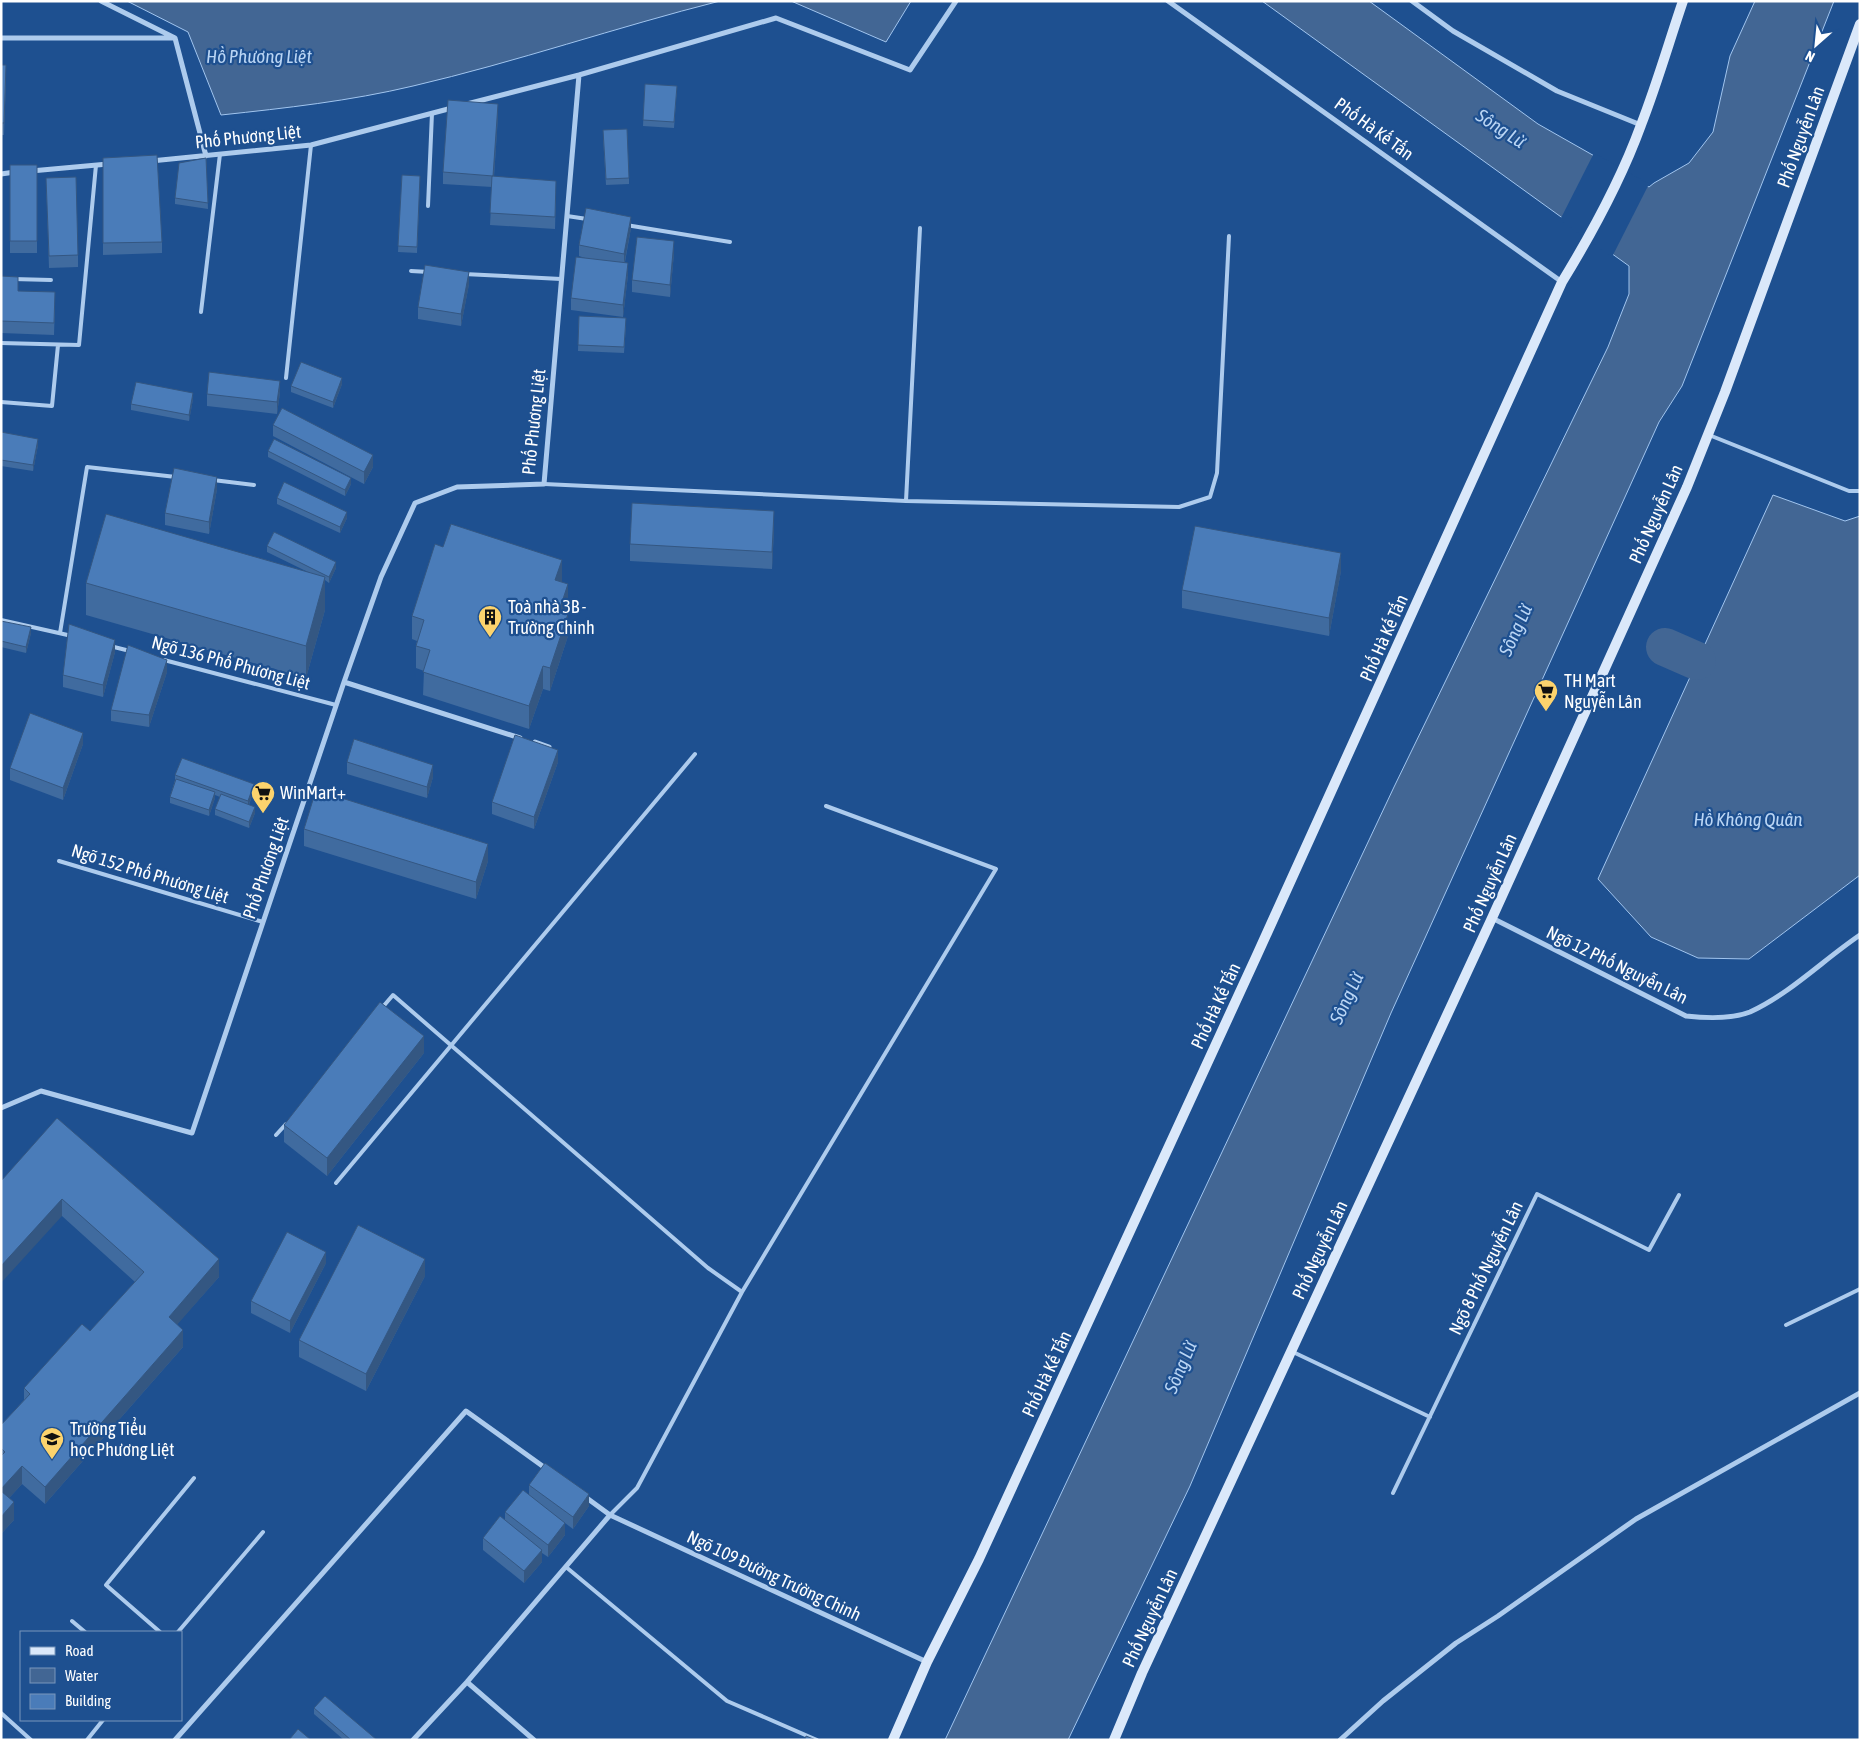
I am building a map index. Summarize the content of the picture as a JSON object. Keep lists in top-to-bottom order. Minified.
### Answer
{"streets":{"street":["Phố Hà Kế Tấn","Phố Phương Liệt","Phố Nguyễn Lân","Ngõ 12 Phố Nguyễn Lân","Ngõ 109 Đường Trường Chinh"],"lane":["Ngõ 136 Phố Phương Liệt","Ngõ 152 Phố Phương Liệt","Ngõ 8 Phố Nguyễn Lân"]},"crossings":[["Phố Hà Kế Tấn","Ngõ 109 Đường Trường Chinh"],["Phố Phương Liệt","Ngõ 136 Phố Phương Liệt"],["Phố Phương Liệt","Ngõ 152 Phố Phương Liệt"],["Phố Nguyễn Lân","Ngõ 12 Phố Nguyễn Lân"]],"water":["Hồ Phương Liệt","Sông Lừ","Hồ Không Quân"],"places":{"building":["Toà nhà 3B - Trường Chinh"],"supermarket":["TH Mart Nguyễn Lân","WinMart+"],"school or university":["Trường Tiểu học Phương Liệt"]},"legend":["Road","Water","Building"],"north":"bottom left"}
